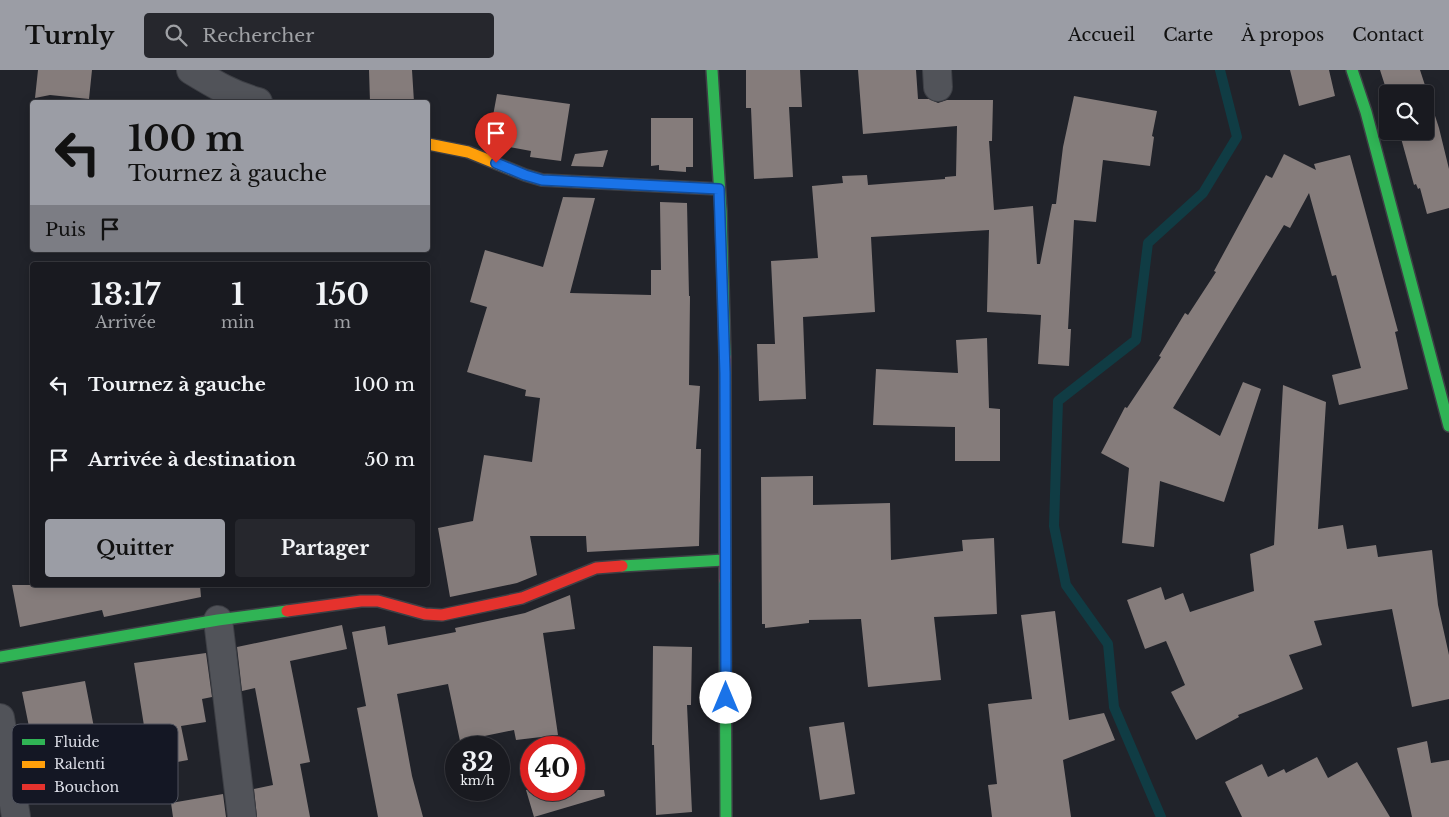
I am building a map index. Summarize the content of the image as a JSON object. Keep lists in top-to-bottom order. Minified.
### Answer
{"legend":["Fluide","Ralenti","Bouchon"],"page":{"header":"Turnly","search":"Rechercher","nav":["Accueil","Carte","À propos","Contact"],"turn":["100 m","Tournez à gauche"],"then":"Puis","eta":["13:17","Arrivée","1","min","150","m"],"list":[{"name":"Tournez à gauche","value":"100 m"},{"name":"Arrivée à destination","value":"50 m"}],"buttons":["Quitter","Partager"],"speed":"32 km/h","limit":"40"}}
